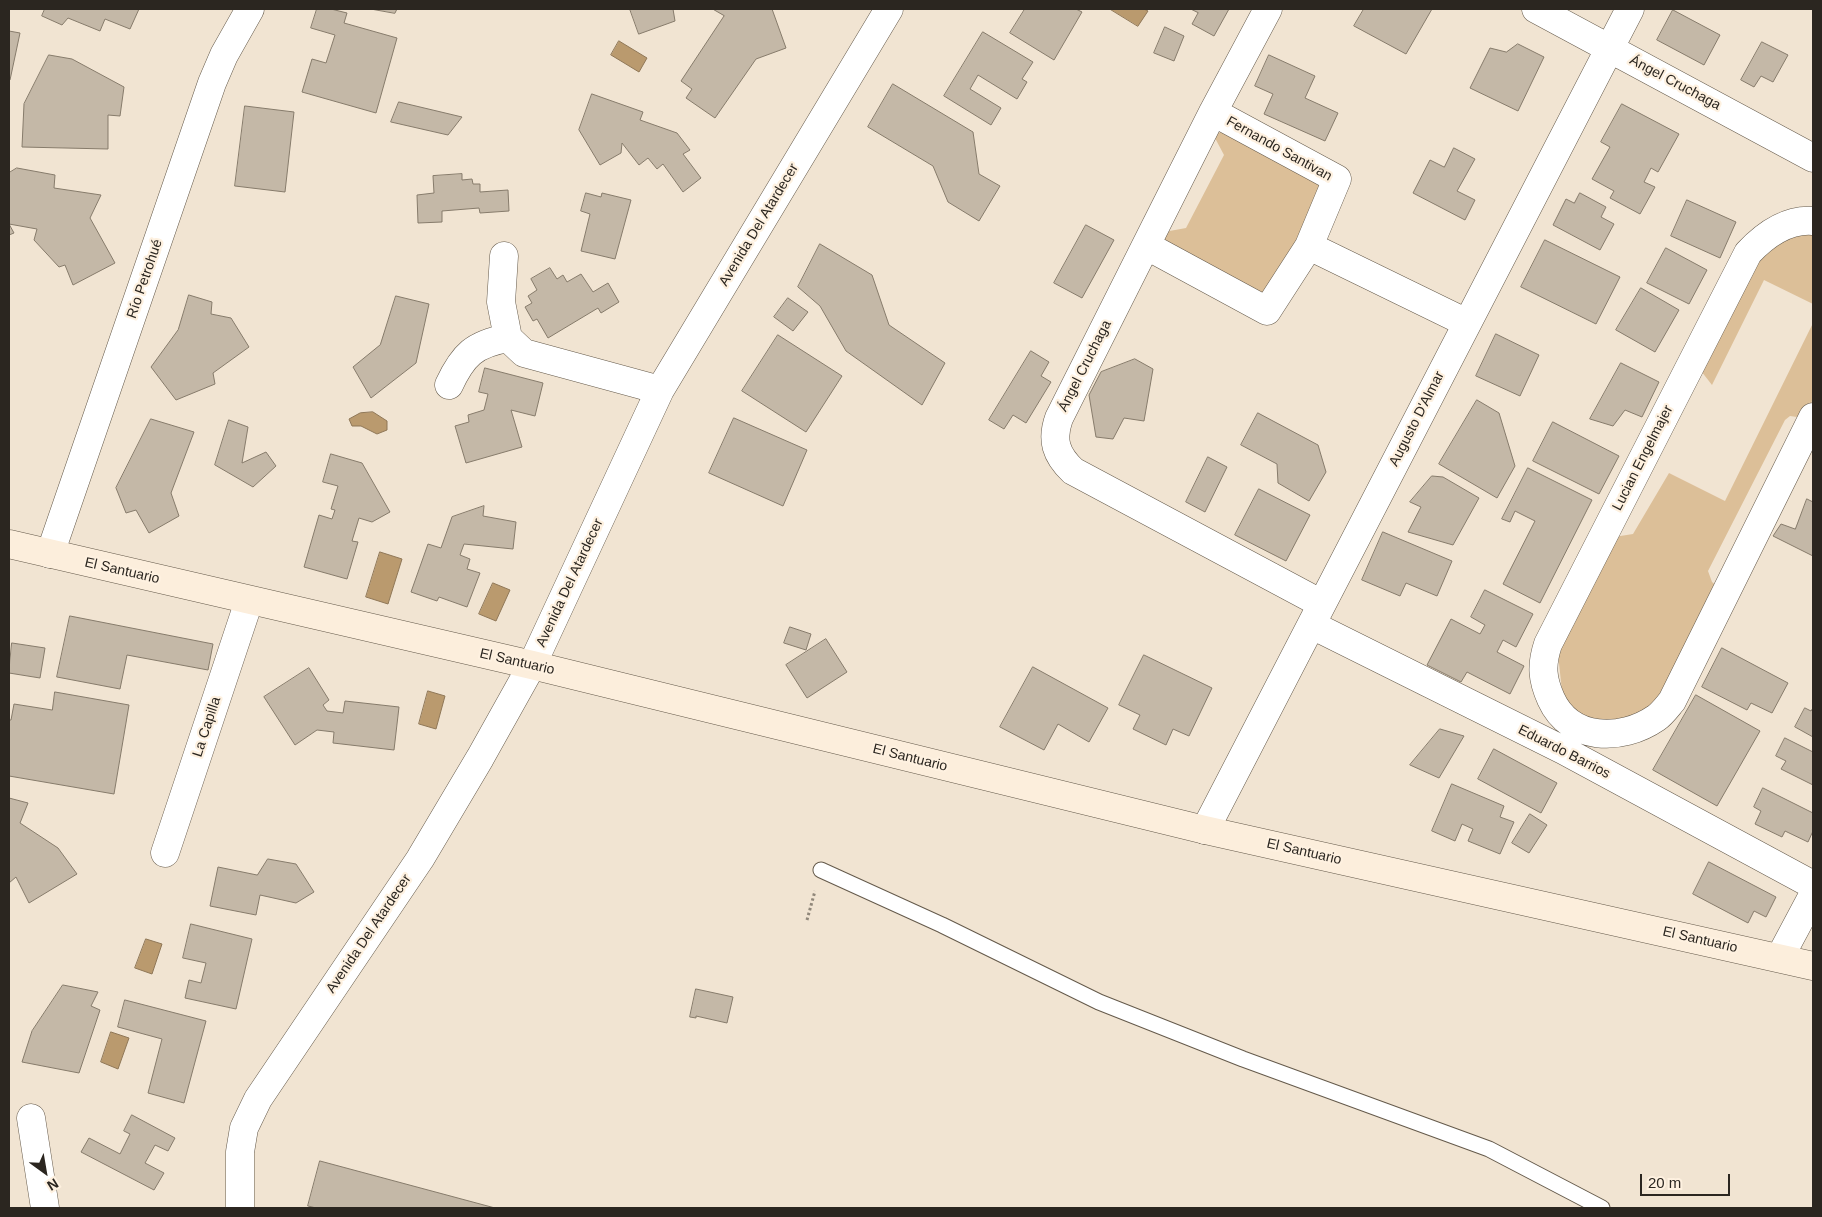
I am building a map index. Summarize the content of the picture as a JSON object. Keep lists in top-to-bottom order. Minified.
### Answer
{"streets":{"street":["Ángel Cruchaga","Fernando Santivan","Avenida Del Atardecer","Río Petrohué","Augusto D'Almar","Lucian Engelmajer","El Santuario","La Capilla","Eduardo Barrios"]},"crossings":[["Ángel Cruchaga","Fernando Santivan"],["Ángel Cruchaga","Augusto D'Almar"],["Ángel Cruchaga","Eduardo Barrios"],["Avenida Del Atardecer","El Santuario"],["Río Petrohué","El Santuario"],["Augusto D'Almar","El Santuario"],["Augusto D'Almar","Eduardo Barrios"],["Lucian Engelmajer","Eduardo Barrios"],["El Santuario","La Capilla"]],"scale_bar":"20 m","north":"bottom right"}
